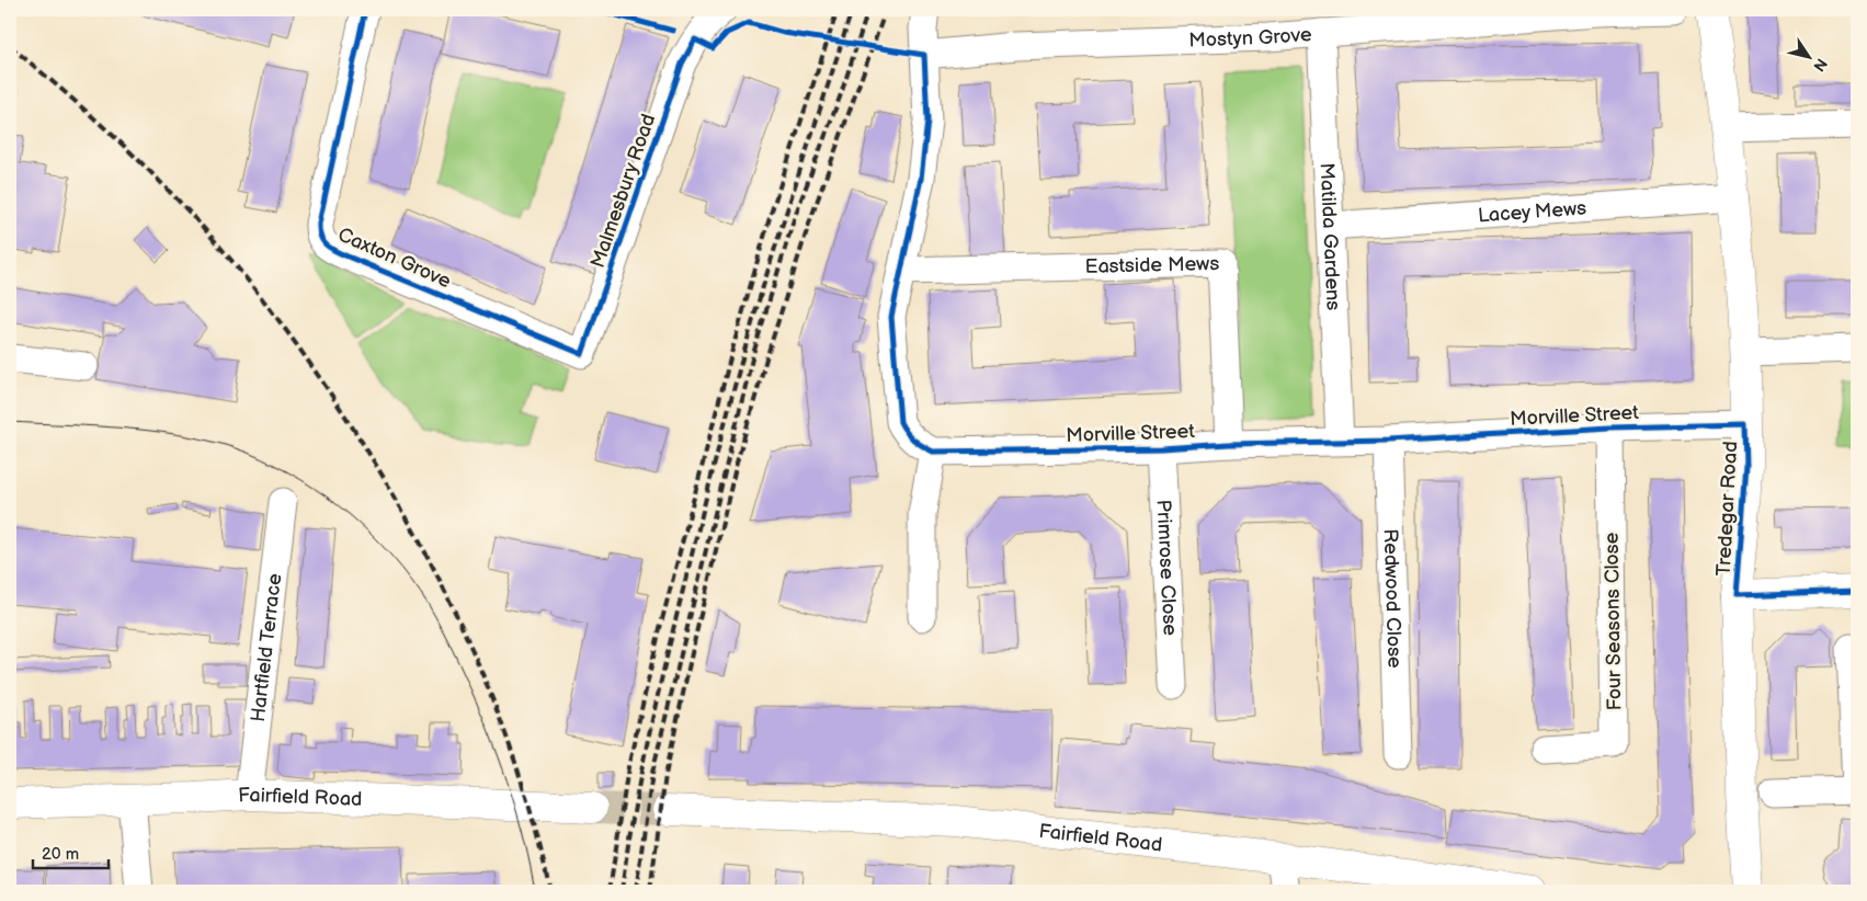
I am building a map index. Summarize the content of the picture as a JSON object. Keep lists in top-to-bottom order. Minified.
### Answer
{"streets":{"main road":["Tredegar Road","Fairfield Road"],"street":["Mostyn Grove","Malmesbury Road","Lacey Mews","Matilda Gardens","Caxton Grove","Eastside Mews","Morville Street","Primrose Close","Redwood Close","Four Seasons Close","Hartfield Terrace"]},"crossings":[["Mostyn Grove","Matilda Gardens"],["Malmesbury Road","Caxton Grove"],["Lacey Mews","Matilda Gardens"],["Lacey Mews","Tredegar Road"],["Matilda Gardens","Morville Street"],["Eastside Mews","Morville Street"],["Morville Street","Tredegar Road"],["Morville Street","Primrose Close"],["Morville Street","Redwood Close"],["Morville Street","Four Seasons Close"],["Hartfield Terrace","Fairfield Road"]],"scale_bar":"20 m","north":"bottom right"}
